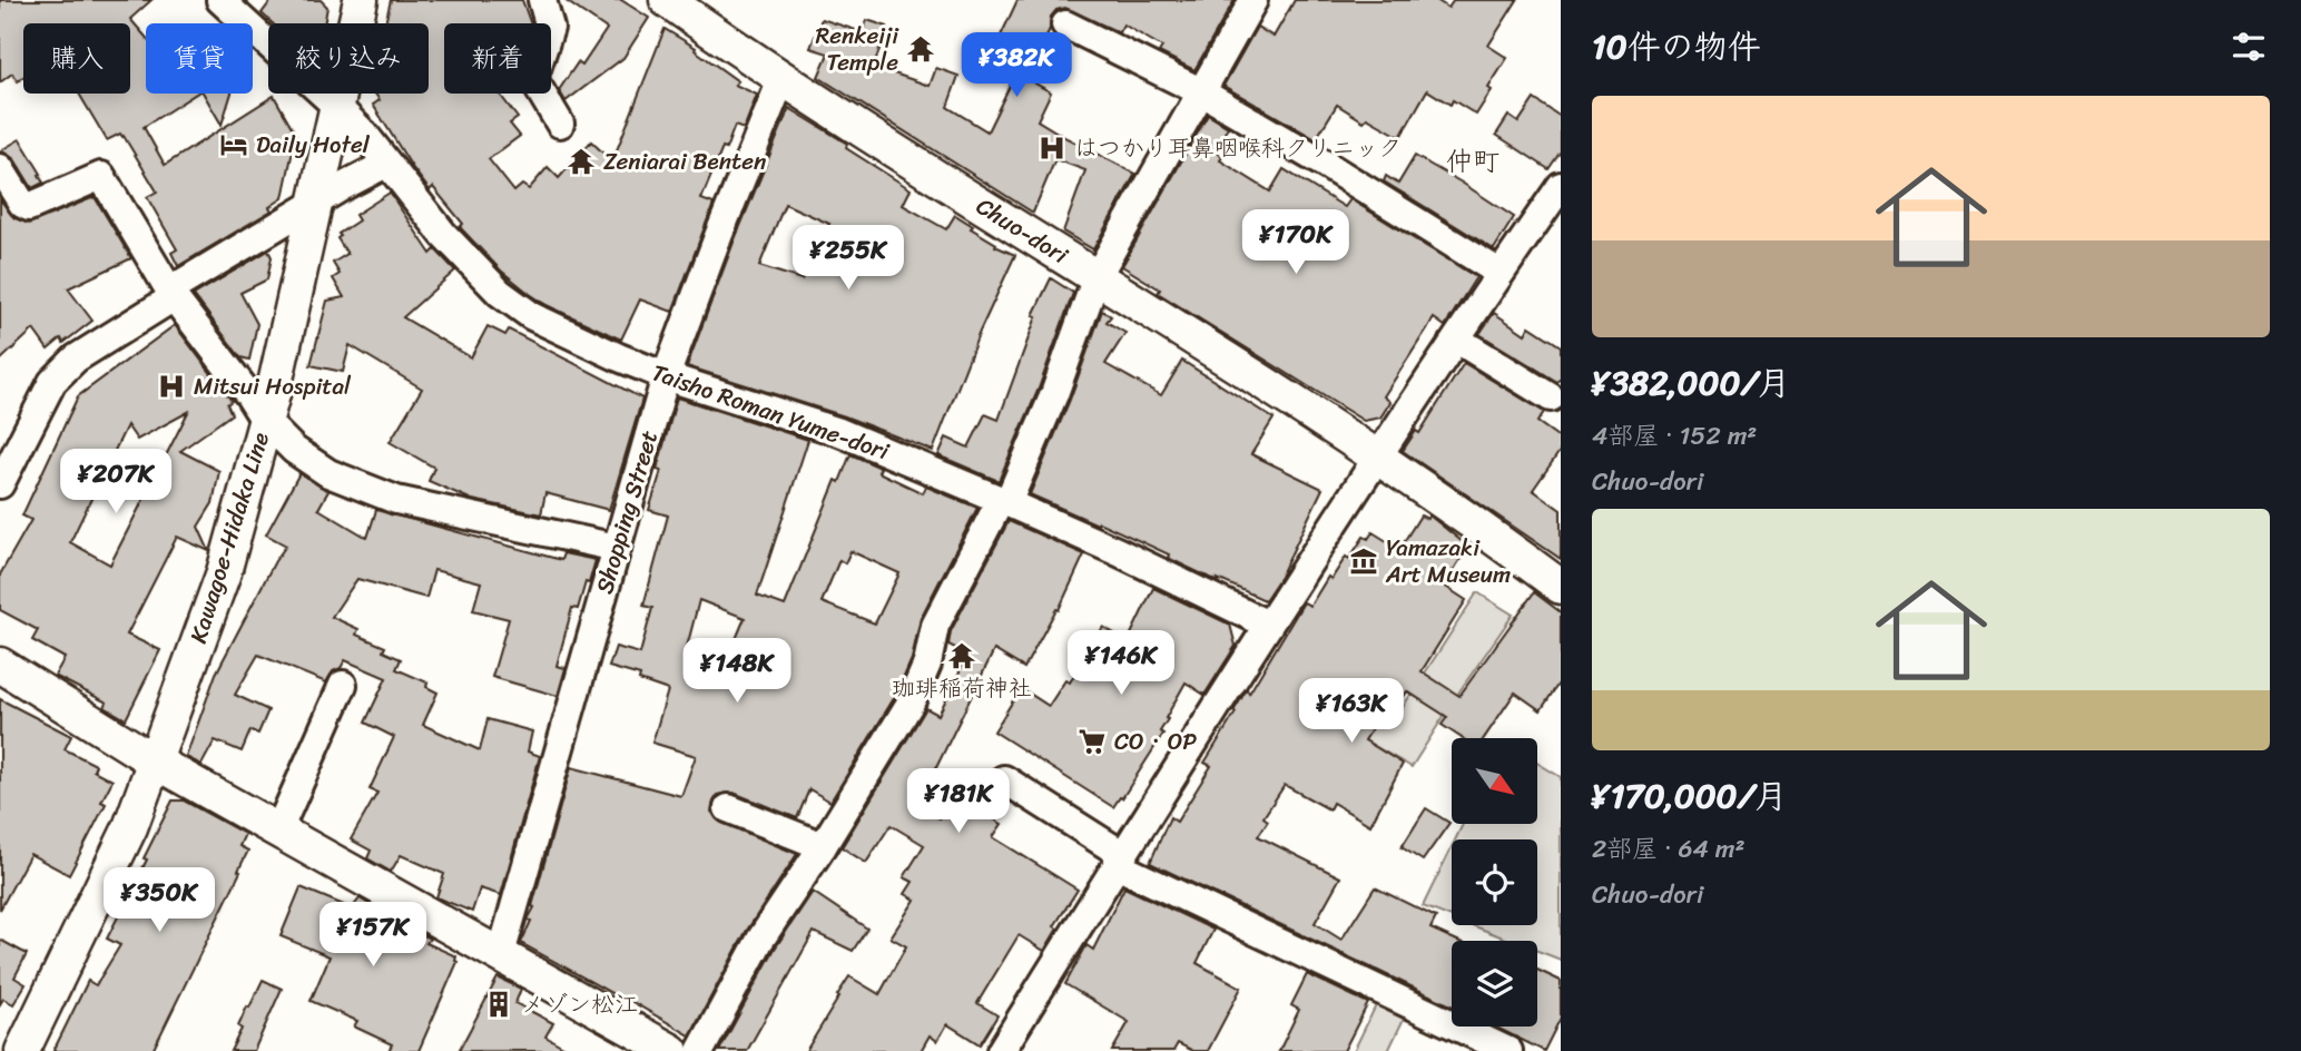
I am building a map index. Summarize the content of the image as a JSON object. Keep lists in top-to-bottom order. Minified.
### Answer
{"streets":{"main road":["Chuo-dori","Kawagoe-Hidaka Line"],"street":["Taisho Roman Yume-dori","Shopping Street"]},"crossings":[["Chuo-dori","Shopping Street"],["Taisho Roman Yume-dori","Shopping Street"],["Taisho Roman Yume-dori","Kawagoe-Hidaka Line"]],"districts":["仲町"],"places":{"temple":["Renkeiji Temple","Zeniarai Benten","珈琲稲荷神社"],"hotel":["Daily Hotel"],"hospital":["はつかり耳鼻咽喉科クリニック","Mitsui Hospital"],"museum":["Yamazaki Art Museum"],"supermarket":["CO・OP"],"building":["メゾン松江"]},"north":"bottom right","page":{"heading":"10件の物件","chip":["購入","賃貸","絞り込み","新着"],"price":["¥382K","¥170K","¥255K","¥207K","¥146K","¥148K","¥163K","¥181K","¥350K","¥157K"],"list":[{"name":"¥382,000/月","note":"4部屋 · 152 m² · Chuo-dori"},{"name":"¥170,000/月","note":"2部屋 · 64 m² · Chuo-dori"}]}}
